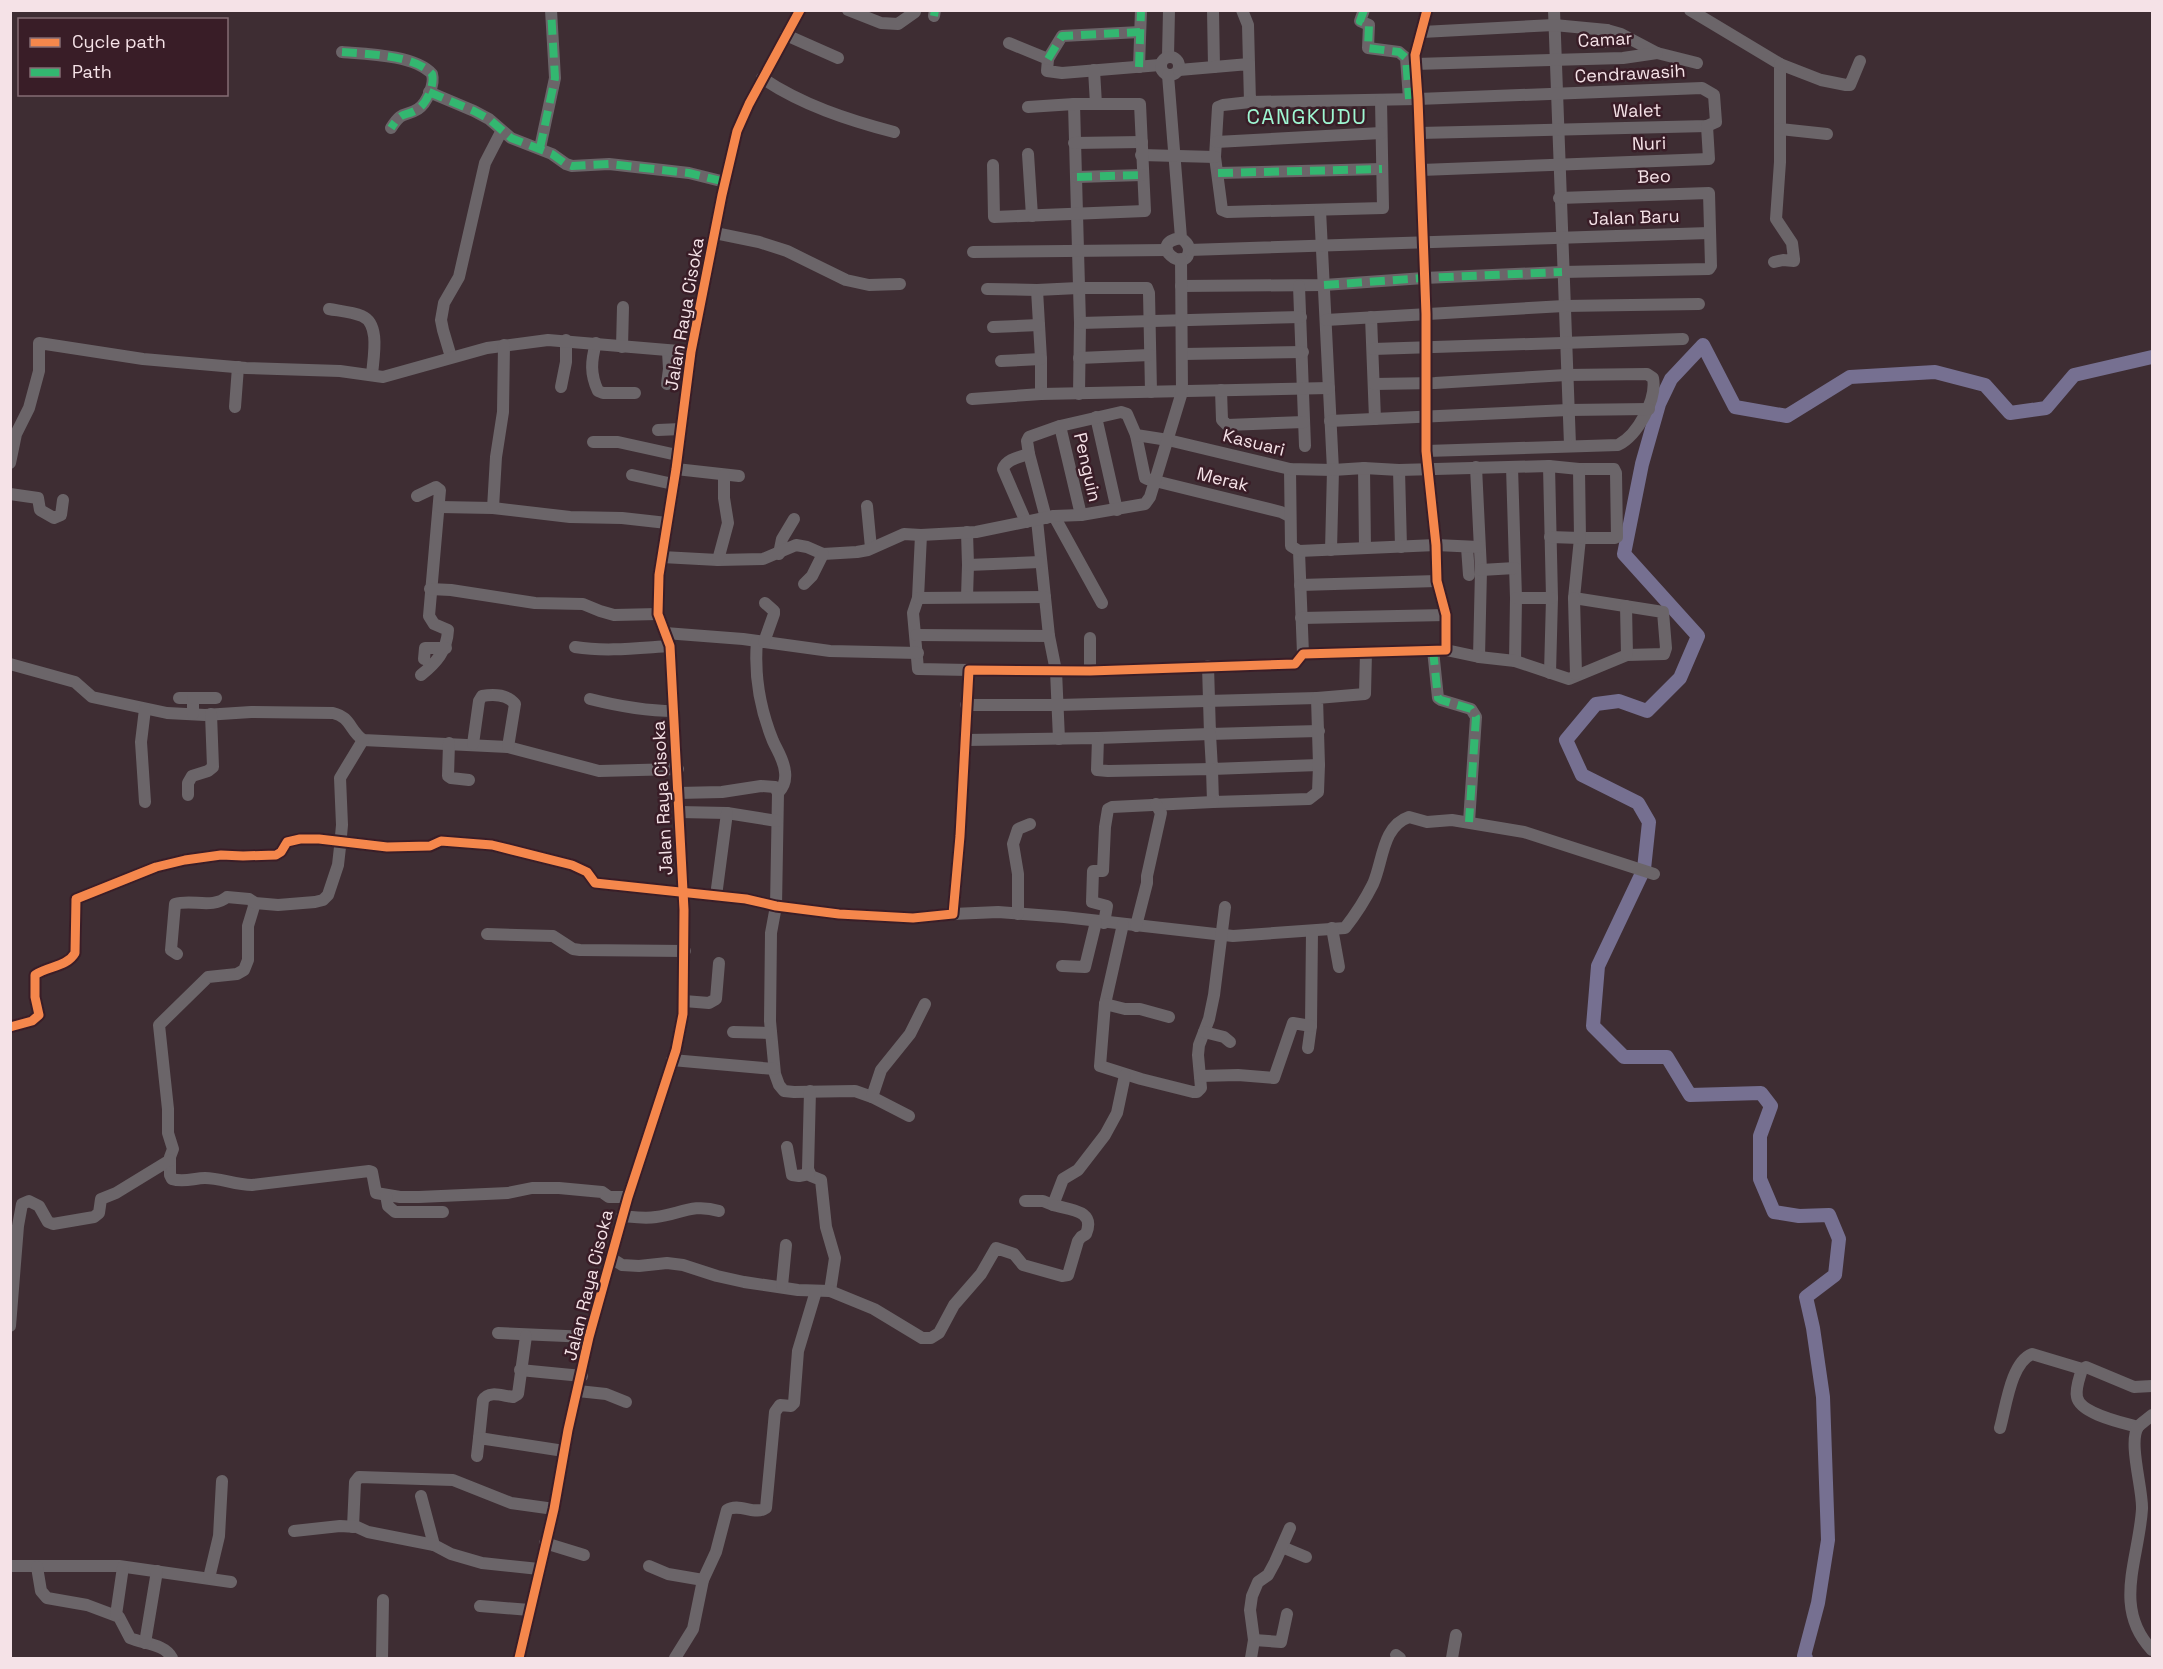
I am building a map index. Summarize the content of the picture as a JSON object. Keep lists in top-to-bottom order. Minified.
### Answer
{"streets":{"street":["Camar","Cendrawasih","Walet","Nuri","Beo","Jalan Baru","Jalan Raya Cisoka","Kasuari","Penguin","Merak"]},"crossings":[["Cendrawasih","Walet"],["Cendrawasih","Nuri"],["Walet","Nuri"],["Beo","Jalan Baru"]],"districts":["CANGKUDU"],"legend":["Cycle path","Path"]}
